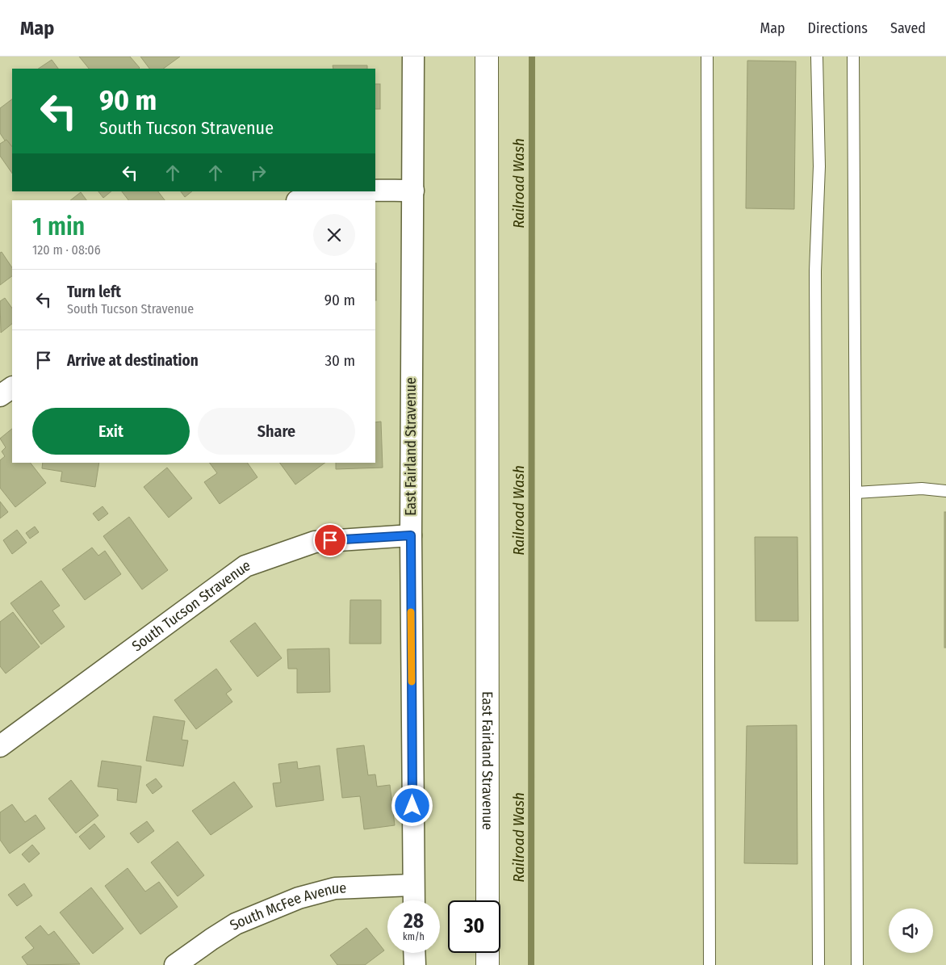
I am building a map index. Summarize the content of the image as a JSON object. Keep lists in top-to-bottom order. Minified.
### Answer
{"streets":{"street":["East Fairland Stravenue","South Tucson Stravenue","South McFee Avenue"]},"crossings":[["East Fairland Stravenue","South Tucson Stravenue"],["East Fairland Stravenue","South McFee Avenue"]],"water":["Railroad Wash"],"page":{"header":"Map","nav":["Map","Directions","Saved"],"turn":["90 m","South Tucson Stravenue"],"heading":["1 min","120 m · 08:06"],"list":[{"name":"Turn left","note":"South Tucson Stravenue","value":"90 m"},{"name":"Arrive at destination","value":"30 m"}],"buttons":["Exit","Share"],"speed":"28 km/h","limit":"30"}}
